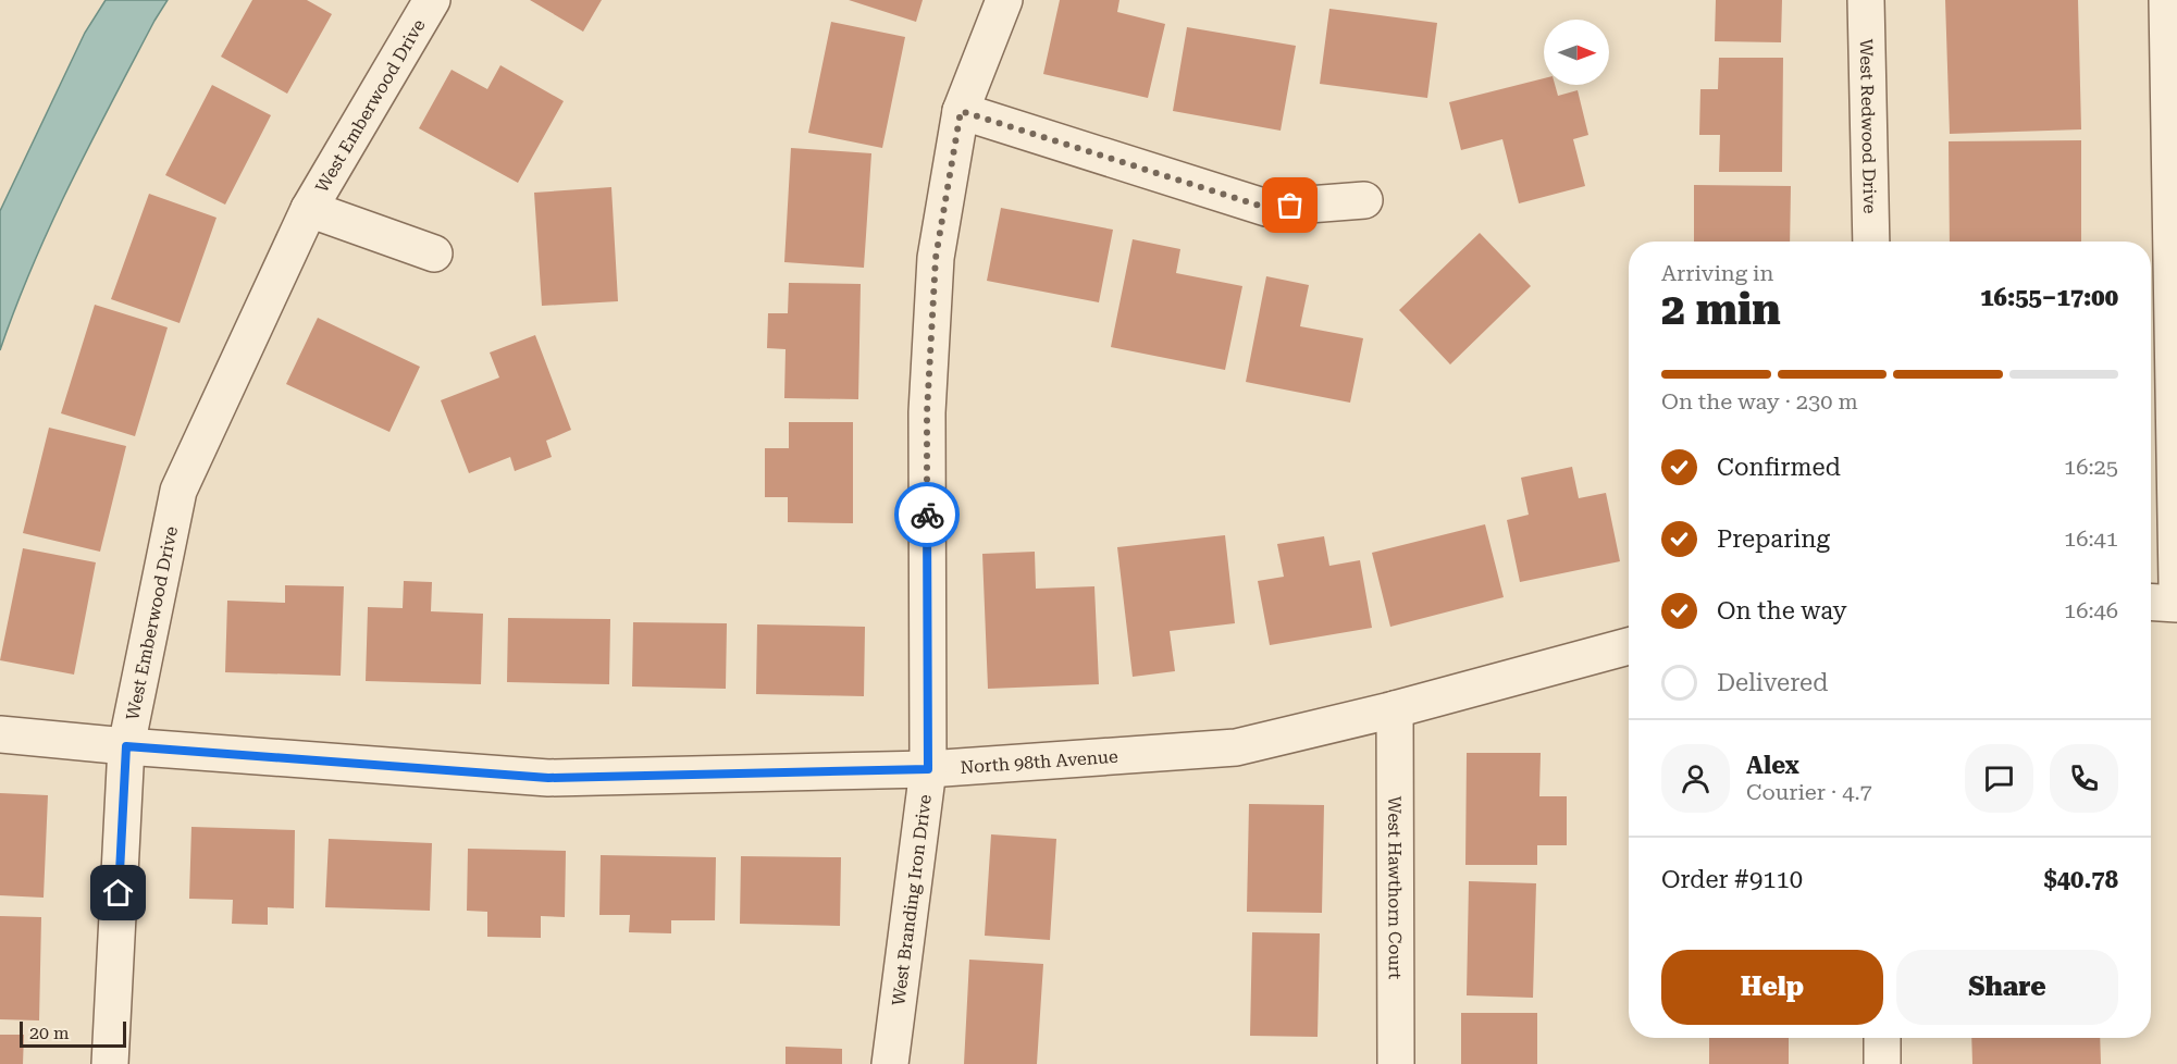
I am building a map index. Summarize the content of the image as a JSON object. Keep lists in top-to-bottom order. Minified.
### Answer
{"streets":{"street":["West Emberwood Drive","West Redwood Drive","North 98th Avenue","West Hawthorn Court","West Branding Iron Drive"]},"crossings":[["West Emberwood Drive","North 98th Avenue"],["North 98th Avenue","West Hawthorn Court"],["North 98th Avenue","West Branding Iron Drive"]],"scale_bar":"20 m","north":"right","page":{"heading":["2 min","Arriving in","16:55–17:00"],"panel":["Alex","Courier · 4.7","Order #9110","$40.78"],"bar":"On the way · 230 m","list":[["Confirmed","16:25"],["Preparing","16:41"],["On the way","16:46"],"Delivered"],"buttons":["Help","Share"],"scale":"20 m"}}
